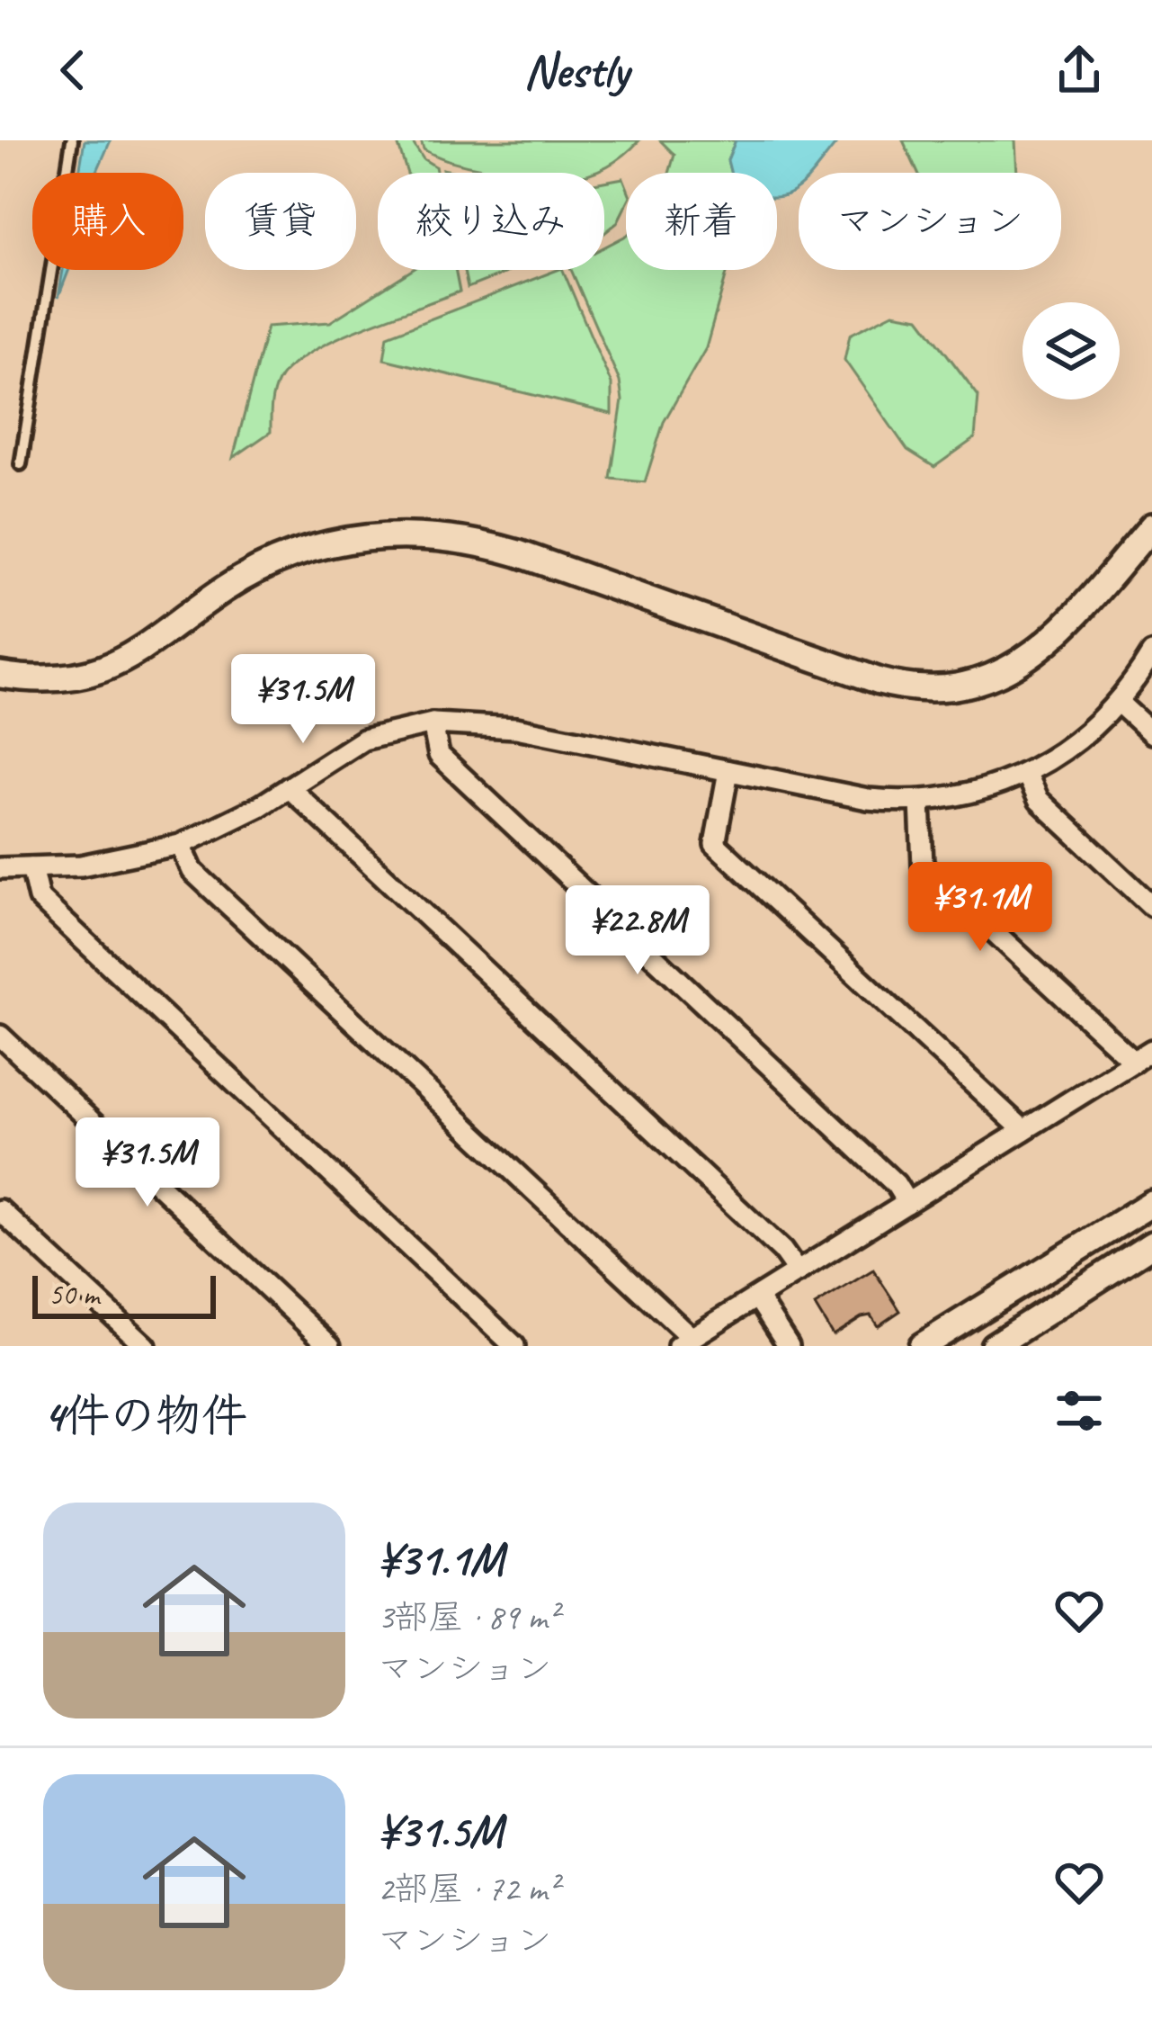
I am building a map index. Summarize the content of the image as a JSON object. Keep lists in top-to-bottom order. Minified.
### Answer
{"scale_bar":"50 m","page":{"header":"Nestly","chip":["購入","賃貸","絞り込み","新着","マンション"],"price":["¥31.5M","¥31.1M","¥22.8M","¥31.5M"],"scale":"50 m","heading":"4件の物件","list":[{"name":"¥31.1M","note":"3部屋 · 89 m² · マンション"},{"name":"¥31.5M","note":"2部屋 · 72 m² · マンション"}]}}
